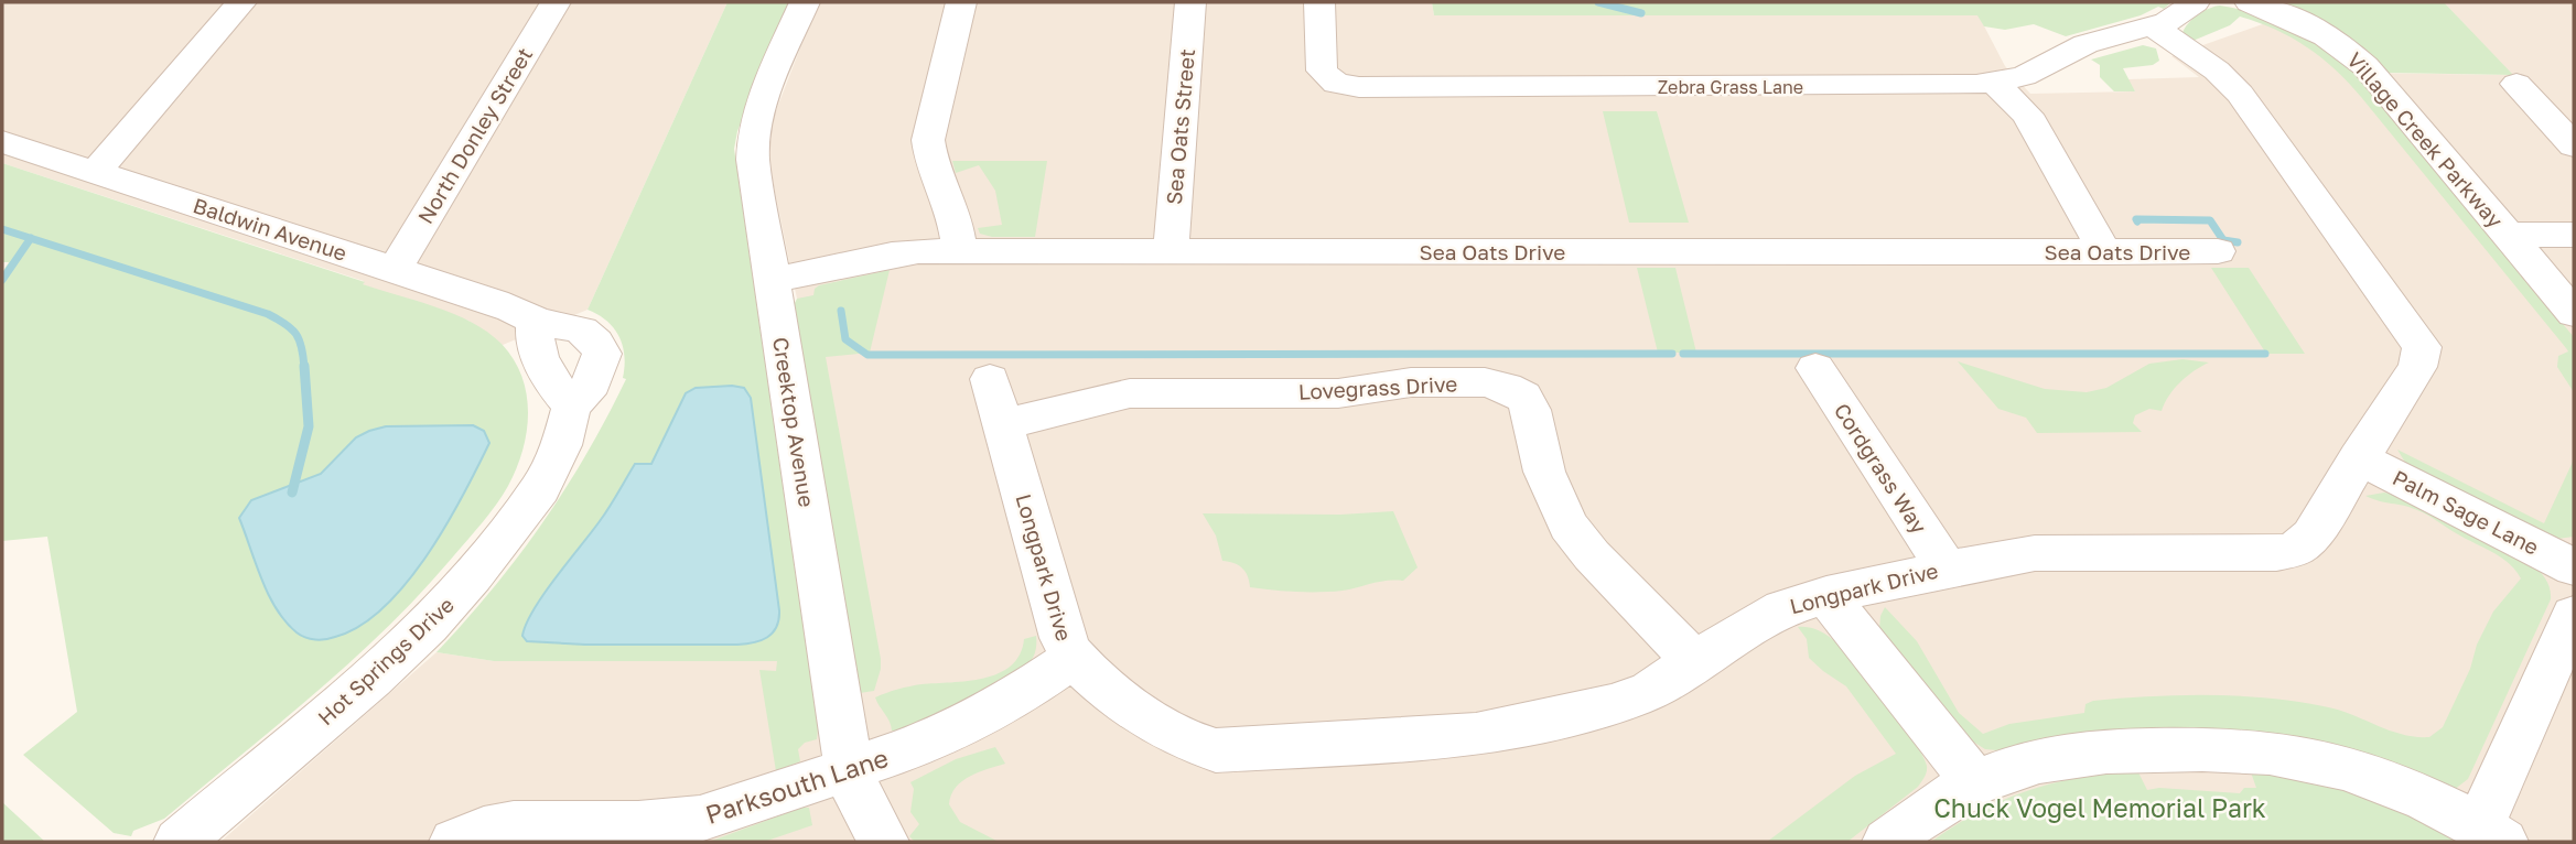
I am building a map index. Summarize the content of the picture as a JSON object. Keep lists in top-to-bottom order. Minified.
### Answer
{"streets":{"street":["Zebra Grass Lane","Sea Oats Street","North Donley Street","Village Creek Parkway","Baldwin Avenue","Sea Oats Drive","Lovegrass Drive","Creektop Avenue","Cordgrass Way","Palm Sage Lane","Longpark Drive","Hot Springs Drive","Parksouth Lane"]},"crossings":[["Zebra Grass Lane","Longpark Drive"],["Sea Oats Street","Sea Oats Drive"],["North Donley Street","Baldwin Avenue"],["Baldwin Avenue","Hot Springs Drive"],["Sea Oats Drive","Creektop Avenue"],["Lovegrass Drive","Longpark Drive"],["Creektop Avenue","Parksouth Lane"],["Cordgrass Way","Longpark Drive"],["Palm Sage Lane","Longpark Drive"],["Longpark Drive","Parksouth Lane"]],"parks":["Chuck Vogel Memorial Park"]}
